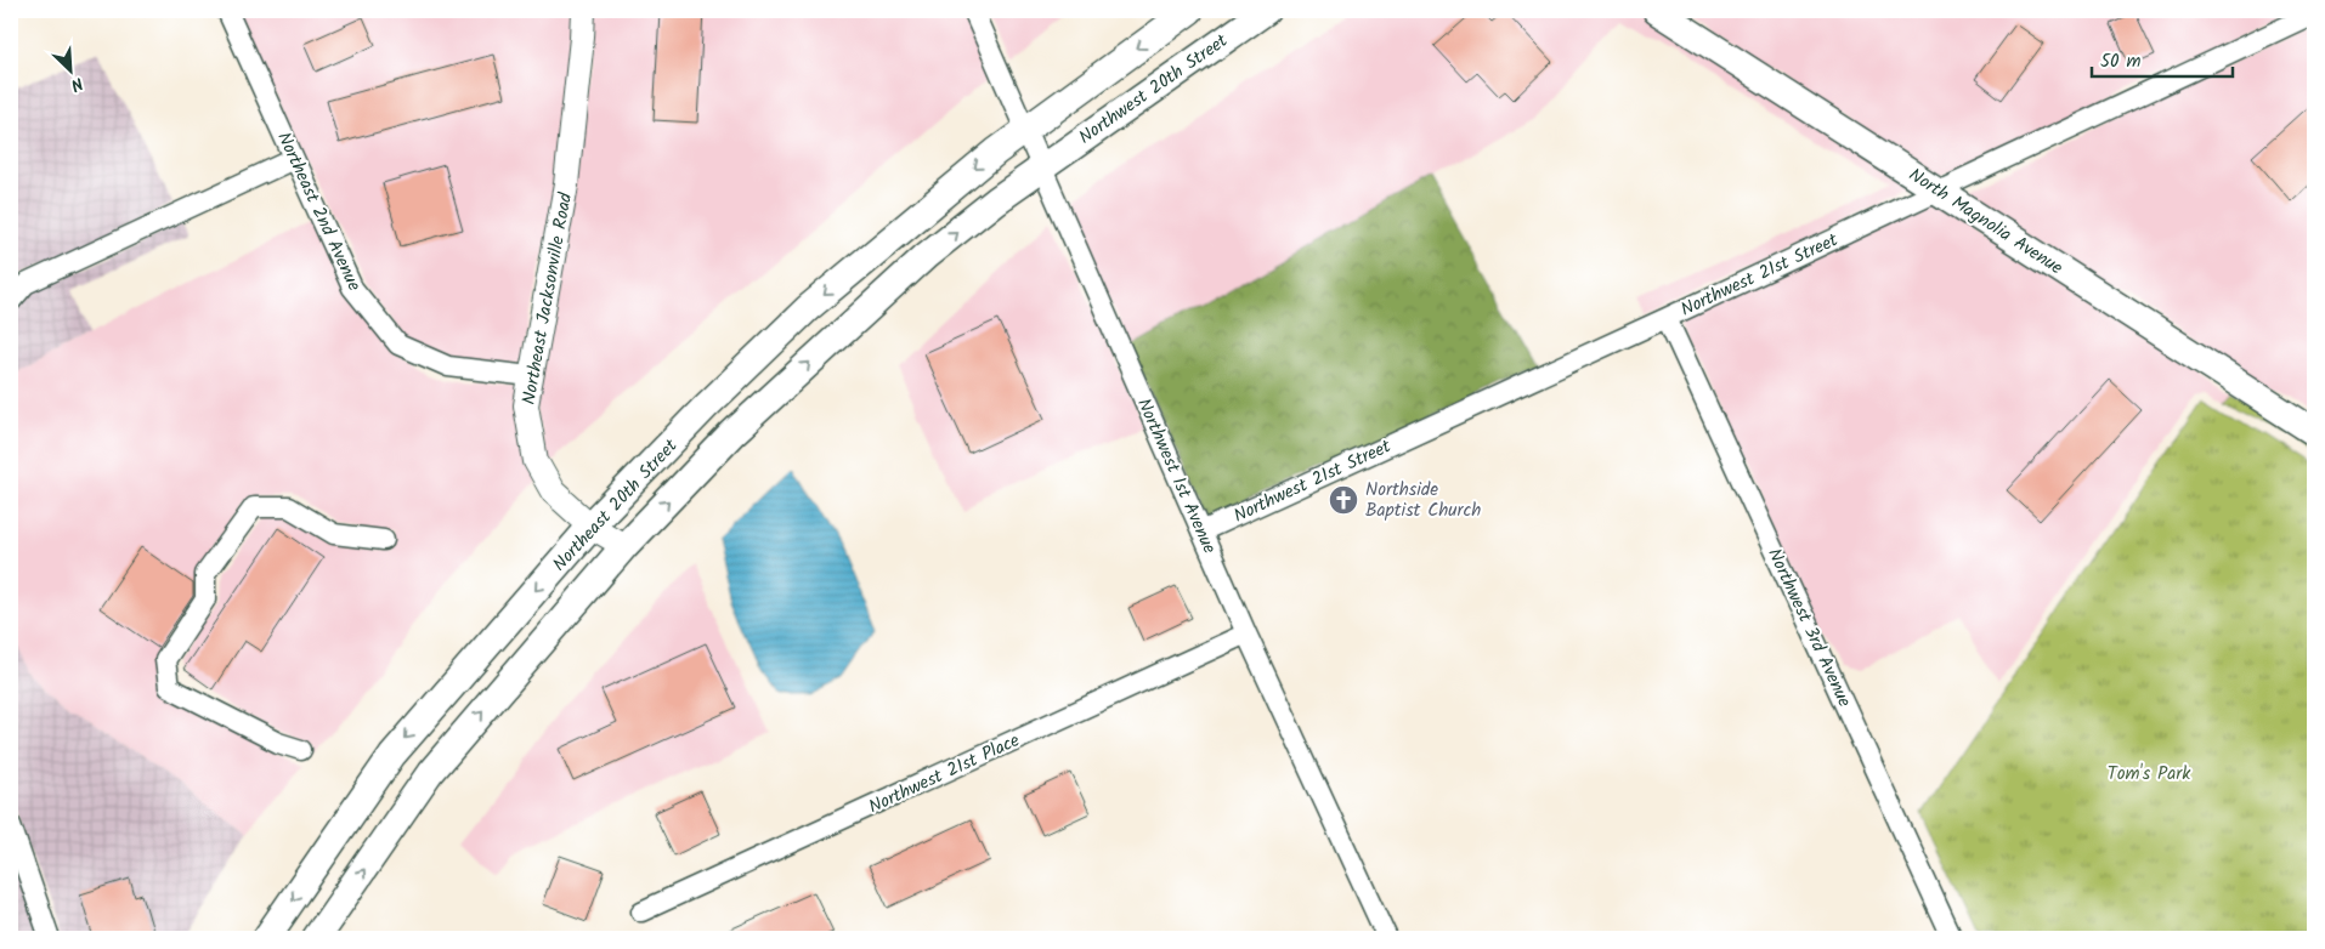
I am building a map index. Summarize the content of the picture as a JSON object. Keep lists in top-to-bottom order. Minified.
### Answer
{"streets":{"main road":["Northwest 20th Street","North Magnolia Avenue","Northeast 20th Street"],"street":["Northeast 2nd Avenue","Northwest 21st Street","Northeast Jacksonville Road","Northwest 1st Avenue","Northwest 3rd Avenue","Northwest 21st Place"]},"crossings":[["Northwest 20th Street","Northwest 1st Avenue"],["Northwest 20th Street","Northeast 20th Street"],["Northeast 2nd Avenue","Northeast Jacksonville Road"],["North Magnolia Avenue","Northwest 21st Street"],["Northwest 21st Street","Northwest 1st Avenue"],["Northwest 21st Street","Northwest 3rd Avenue"],["Northeast Jacksonville Road","Northeast 20th Street"],["Northwest 1st Avenue","Northeast 20th Street"],["Northwest 1st Avenue","Northwest 21st Place"]],"parks":["Tom's Park"],"places":{"church":["Northside Baptist Church"]},"scale_bar":"50 m","north":"bottom right"}
